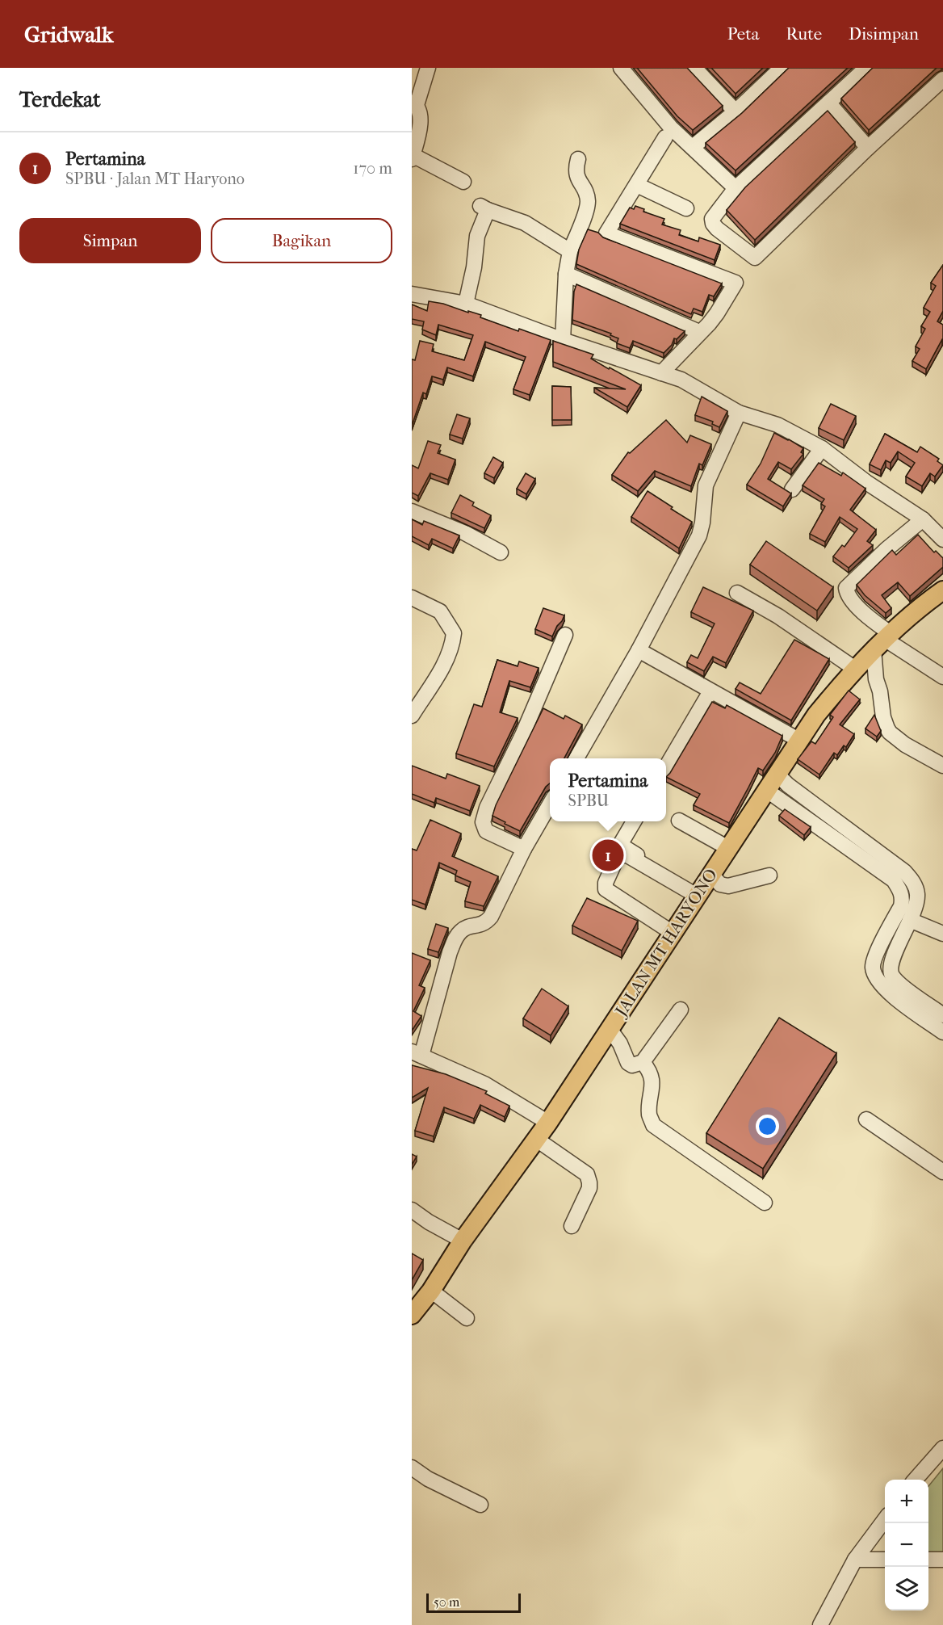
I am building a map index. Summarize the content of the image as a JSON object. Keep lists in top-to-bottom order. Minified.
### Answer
{"streets":{"main road":["JALAN MT HARYONO"]},"scale_bar":"50 m","page":{"header":"Gridwalk","nav":["Peta","Rute","Disimpan"],"heading":"Terdekat","list":[{"mark":"1","name":"Pertamina","note":"SPBU · Jalan MT Haryono","value":"170 m"}],"buttons":["Simpan","Bagikan"],"popup":["Pertamina","SPBU"],"pins":"1","map_buttons":["+","−"],"scale":"50 m"}}
